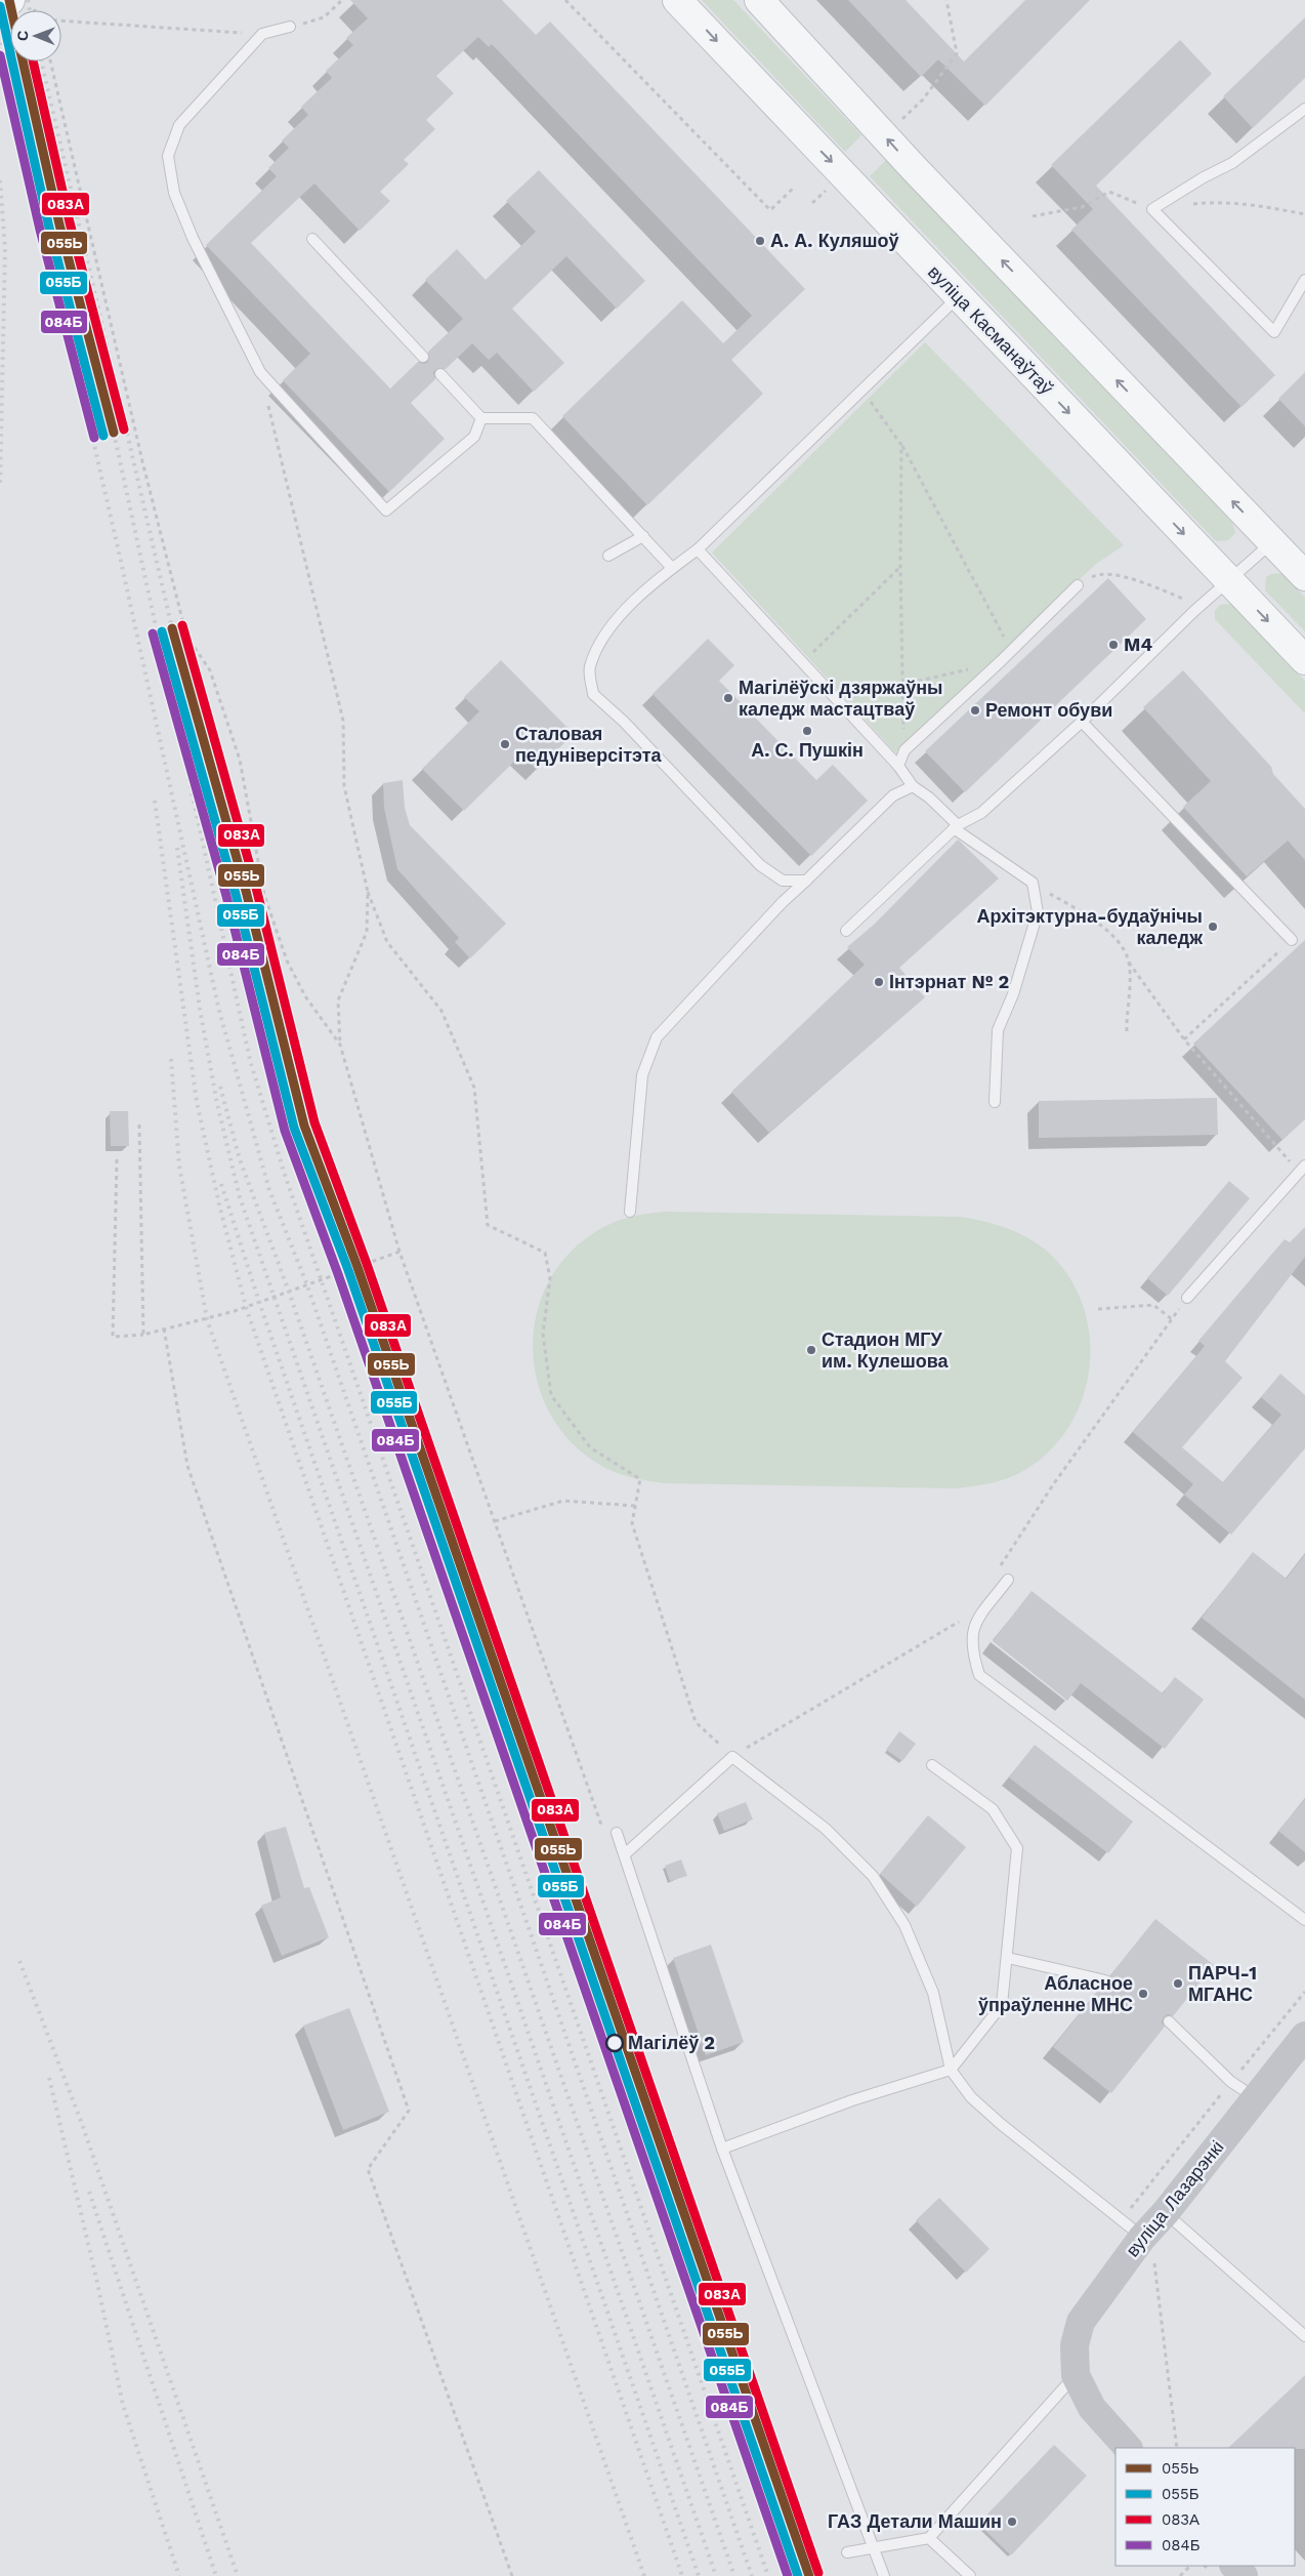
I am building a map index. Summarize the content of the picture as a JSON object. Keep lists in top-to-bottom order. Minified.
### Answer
{"streets":{"main road":["вуліца Касманаўтаў","вуліца Лазарэнкі"]},"places":["А. А. Куляшоў","M4","Магілёўскі дзяржаўны каледж мастацтваў","Ремонт обуви","А. С. Пушкін","Сталовая педуніверсітэта","Архітэктурна-будаўнічы каледж","Інтэрнат № 2","Стадион МГУ им. Кулешова","ПАРЧ-1 МГАНС","Абласное ўпраўленне МНС","Магілёў 2","ГАЗ Детали Машин"],"lines":["transit line 055Ь","transit line 055Б","transit line 084Б","transit line 083А"],"legend":["055Ь","055Б","083А","084Б"],"north":"left"}
